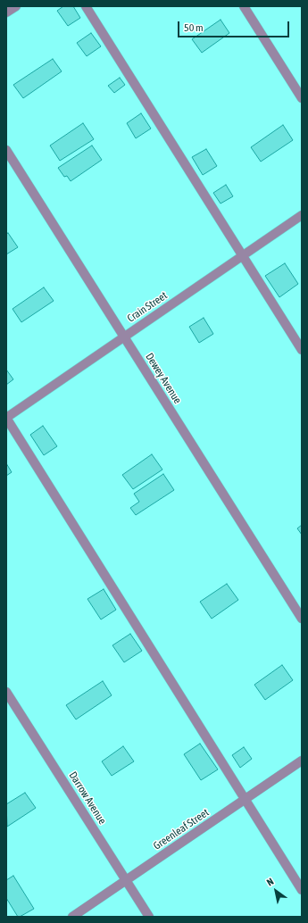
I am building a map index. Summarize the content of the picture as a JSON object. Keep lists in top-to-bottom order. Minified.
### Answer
{"streets":{"street":["Crain Street","Dewey Avenue","Darrow Avenue","Greenleaf Street"]},"crossings":[["Crain Street","Dewey Avenue"],["Darrow Avenue","Greenleaf Street"]],"scale_bar":"50 m","north":"top left"}
